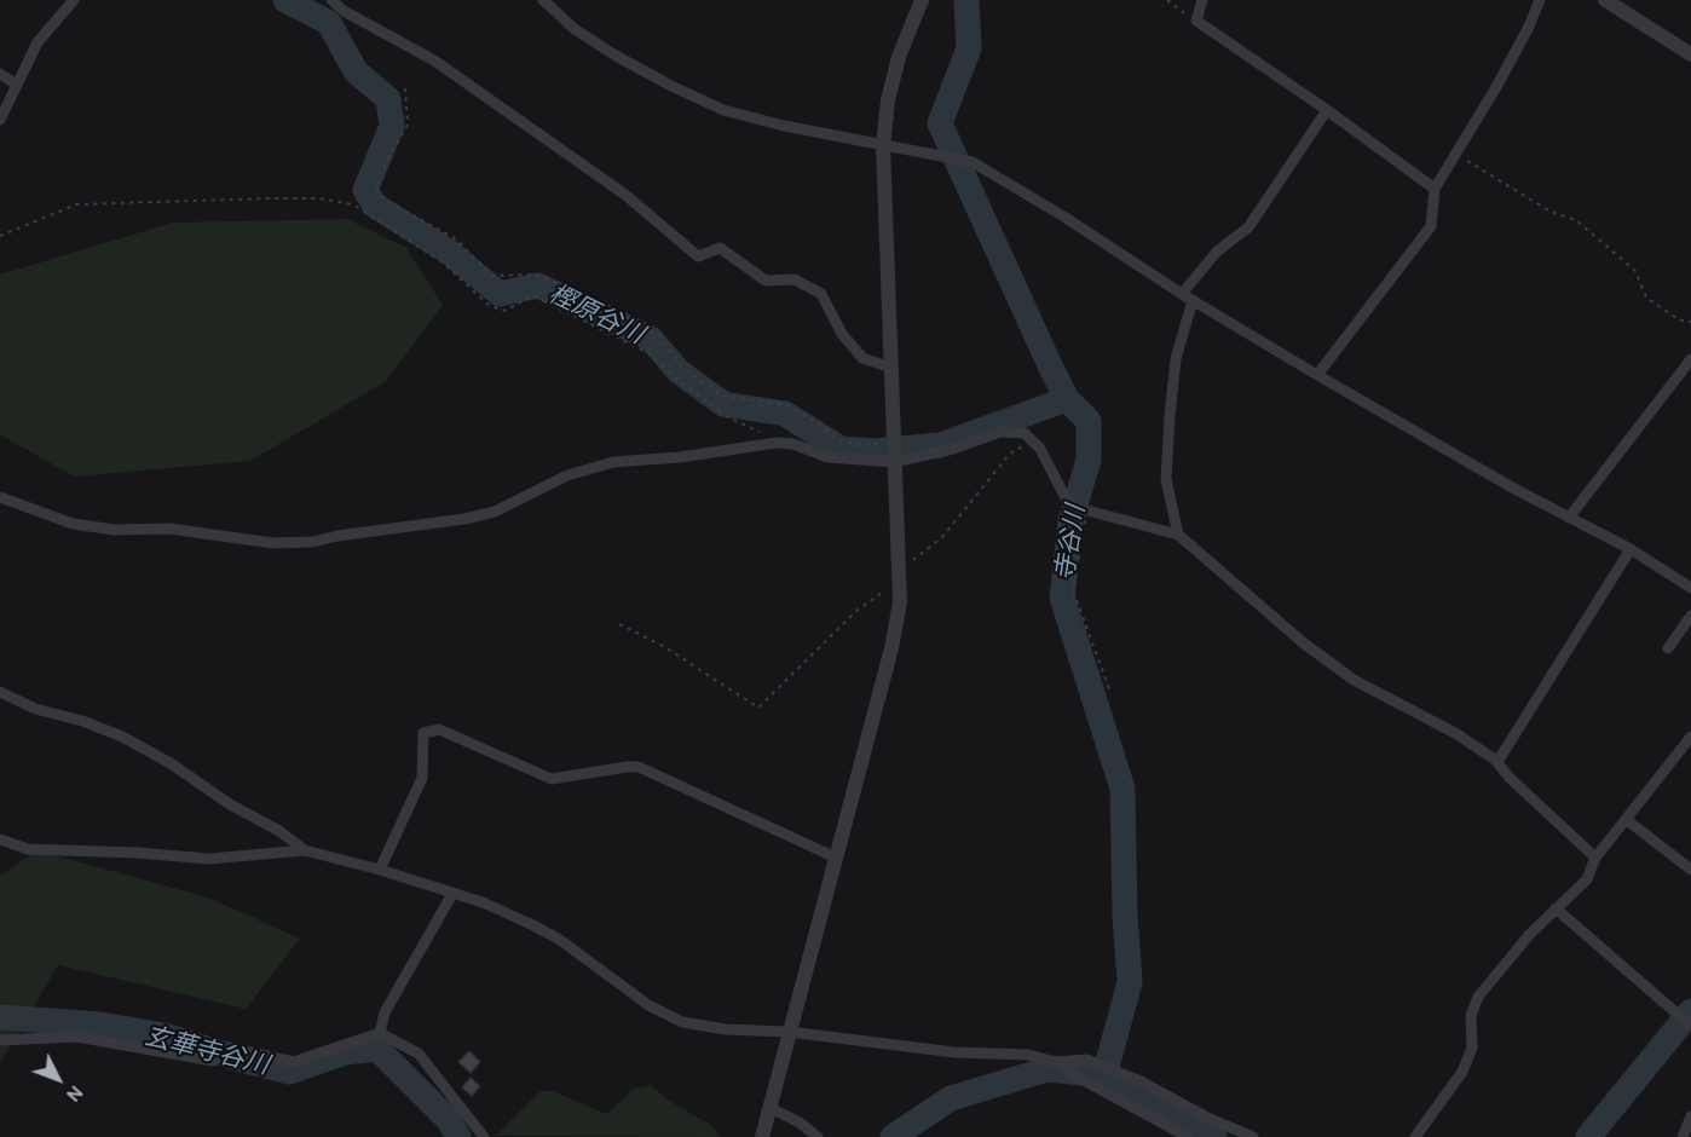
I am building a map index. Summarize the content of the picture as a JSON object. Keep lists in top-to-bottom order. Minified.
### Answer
{"water":["樫原谷川","寺谷川","玄華寺谷川"],"north":"bottom right"}
